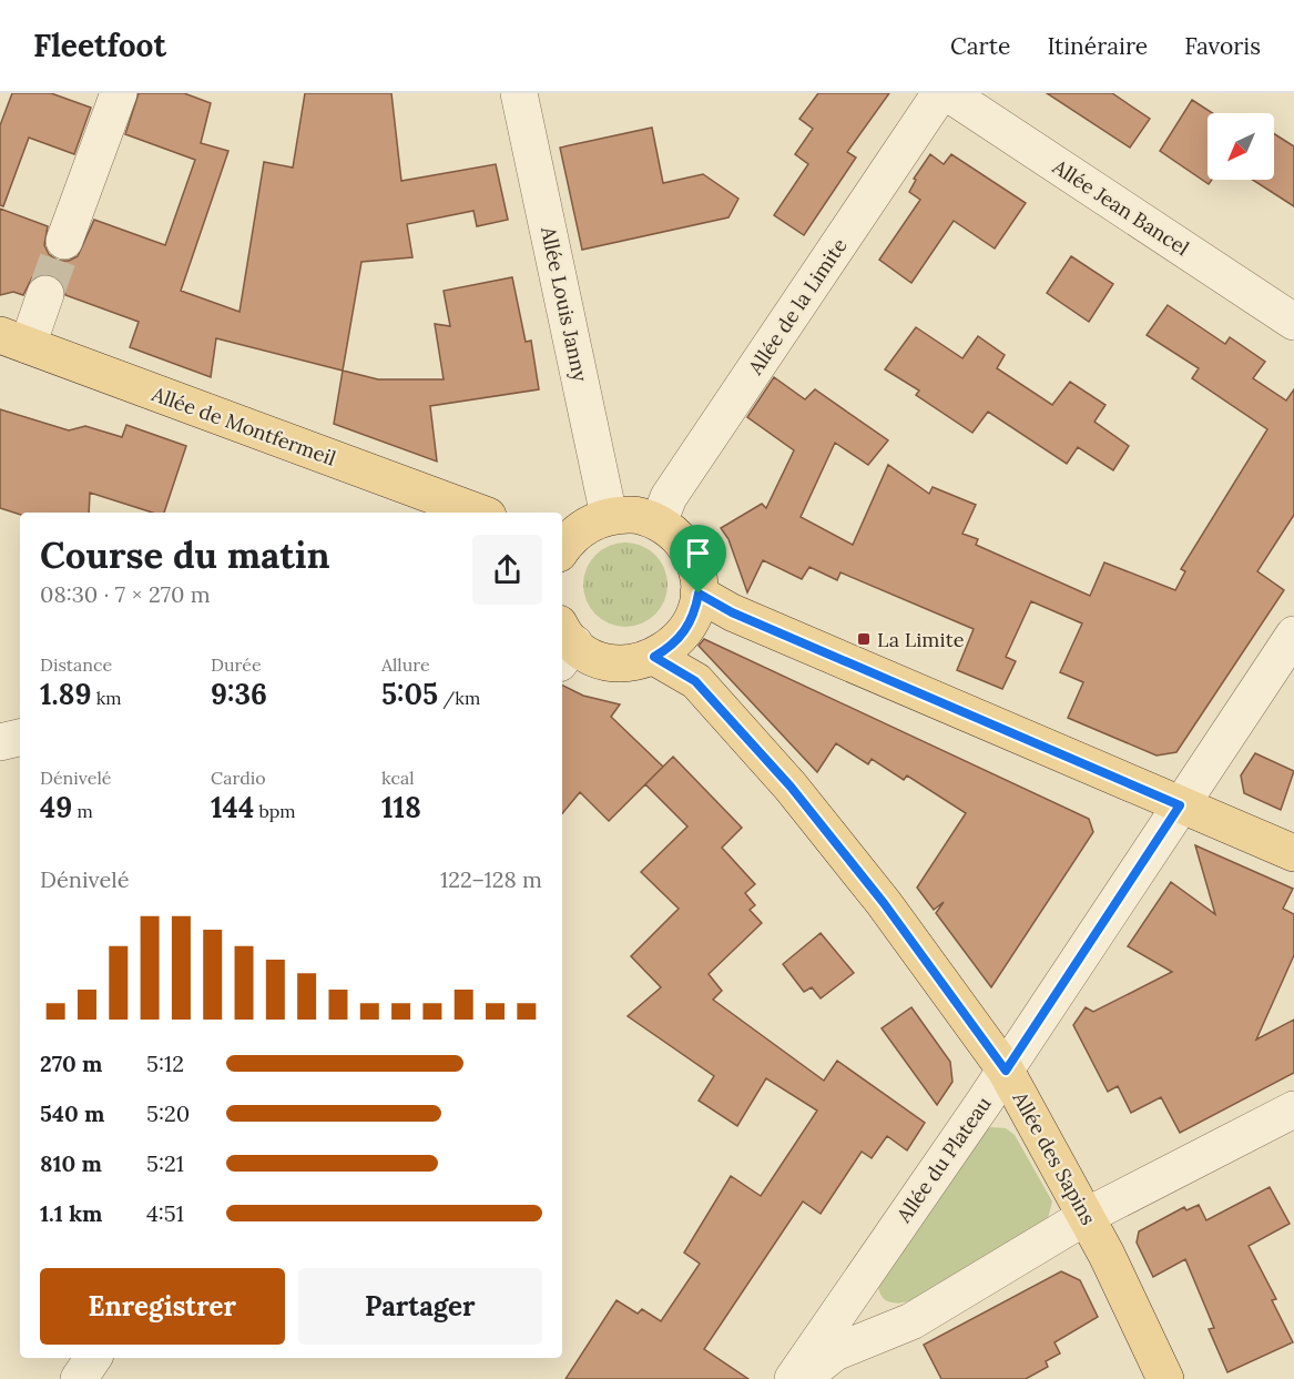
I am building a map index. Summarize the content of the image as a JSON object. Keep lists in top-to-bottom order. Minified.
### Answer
{"streets":{"main road":["Allée de Montfermeil","Allée des Sapins"],"street":["Allée Jean Bancel","Allée Louis Janny","Allée de la Limite","Allée du Plateau"]},"crossings":[["Allée des Sapins","Allée du Plateau"]],"places":{"transit":["La Limite"]},"north":"bottom left","page":{"header":"Fleetfoot","nav":["Carte","Itinéraire","Favoris"],"heading":["Course du matin","08:30 · 7 × 270 m"],"stats":[["Distance","1.89 km"],["Durée","9:36"],["Allure","5:05 /km"],["Dénivelé","49 m"],["Cardio","144 bpm"],["kcal","118"]],"chart":["Dénivelé","122–128 m"],"list":[{"name":"270 m","note":"5:12"},{"name":"540 m","note":"5:20"},{"name":"810 m","note":"5:21"},{"name":"1.1 km","note":"4:51"}],"buttons":["Enregistrer","Partager"]}}
